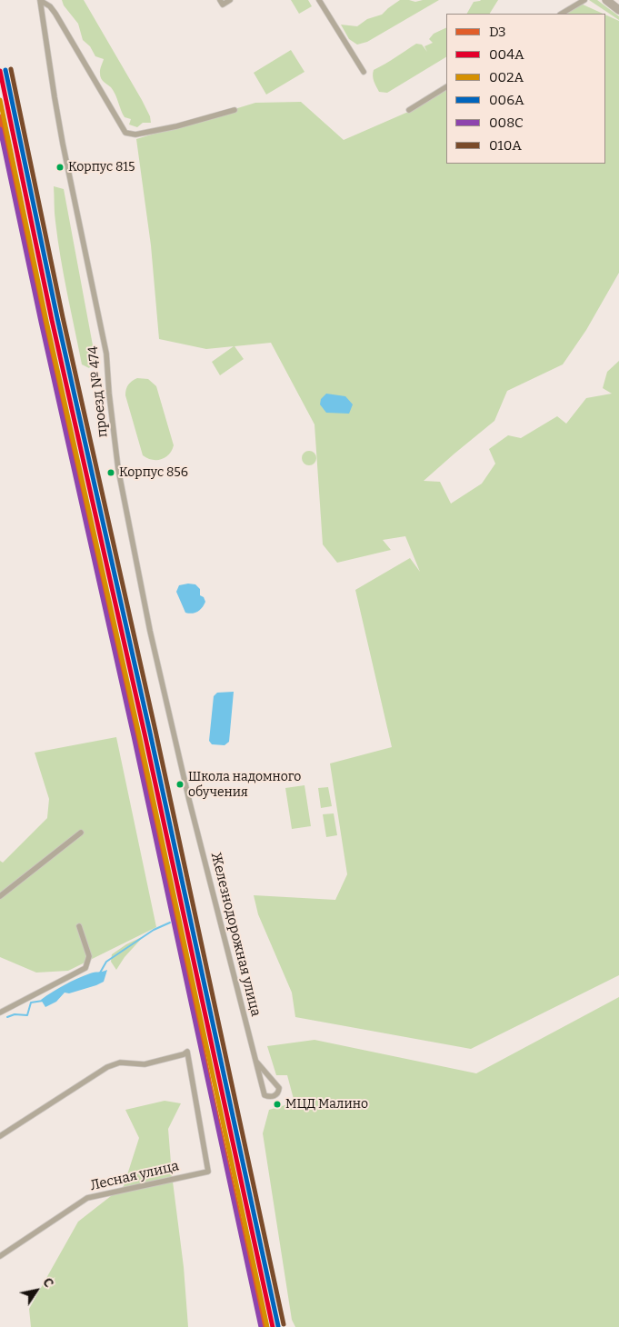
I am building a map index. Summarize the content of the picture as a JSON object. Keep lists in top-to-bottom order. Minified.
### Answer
{"streets":{"street":["проезд № 474","Железнодорожная улица","Лесная улица"]},"crossings":[["проезд № 474","Железнодорожная улица"]],"places":["Корпус 815","Корпус 856","Школа надомного обучения","МЦД Малино"],"lines":["transit line 010А","transit line 006А","transit line 004А","transit line 002А","transit line D3","transit line 008С"],"legend":["D3","004А","002А","006А","008С","010А"],"north":"top right"}
